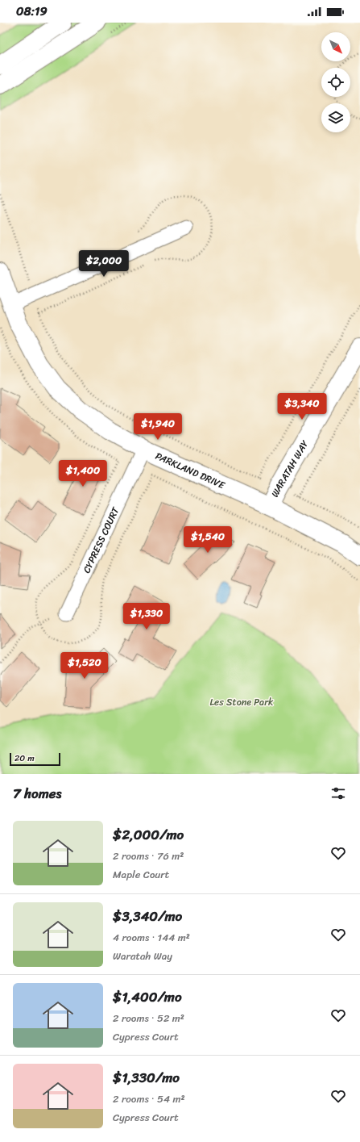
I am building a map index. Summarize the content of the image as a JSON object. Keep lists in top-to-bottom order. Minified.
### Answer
{"streets":{"street":["WARATAH WAY","PARKLAND DRIVE","CYPRESS COURT"]},"crossings":[["WARATAH WAY","PARKLAND DRIVE"],["PARKLAND DRIVE","CYPRESS COURT"]],"parks":["Les Stone Park"],"scale_bar":"20 m","north":"bottom right","page":{"status":"08:19","price":["$2,000","$3,340","$1,940","$1,400","$1,540","$1,330","$1,520"],"scale":"20 m","heading":"7 homes","list":[{"name":"$2,000/mo","note":"2 rooms · 76 m² · Maple Court"},{"name":"$3,340/mo","note":"4 rooms · 144 m² · Waratah Way"},{"name":"$1,400/mo","note":"2 rooms · 52 m² · Cypress Court"},{"name":"$1,330/mo","note":"2 rooms · 54 m² · Cypress Court"}]}}
